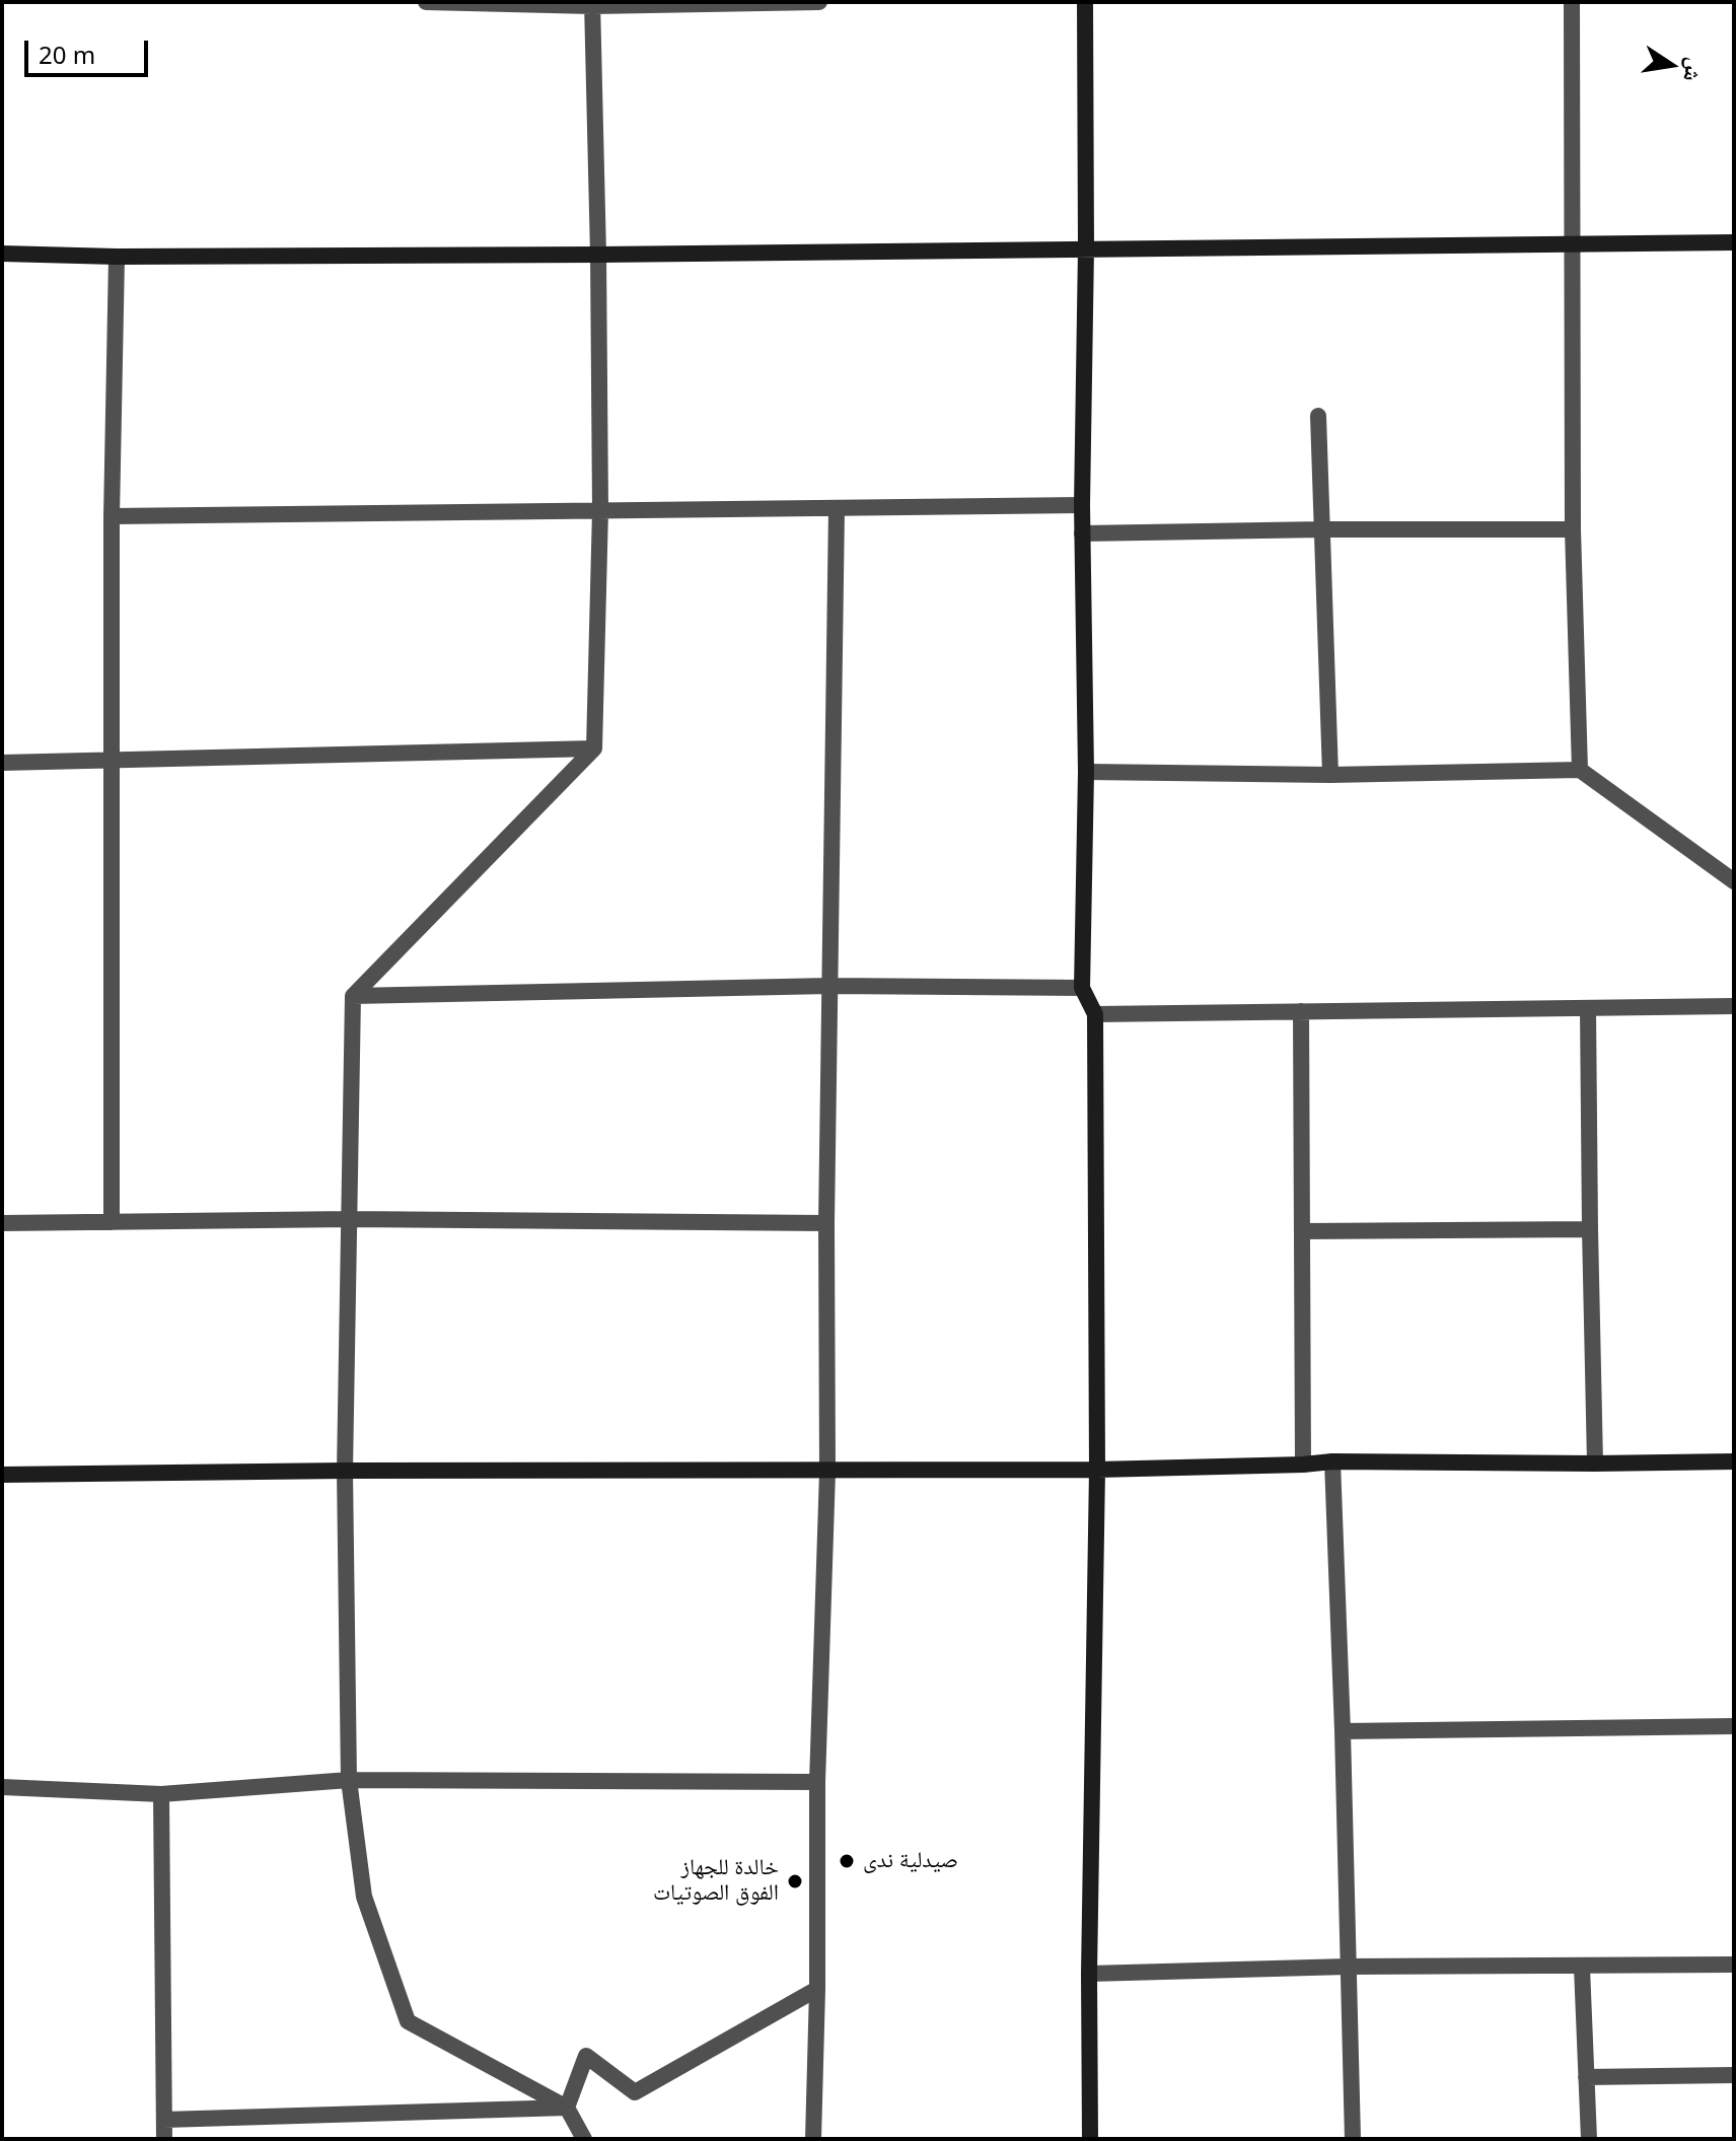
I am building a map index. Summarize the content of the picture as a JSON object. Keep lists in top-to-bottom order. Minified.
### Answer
{"places":["صيدلية ندى","خالدة للجهاز الفوق الصوتيات"],"scale_bar":"20 m","north":"right"}
